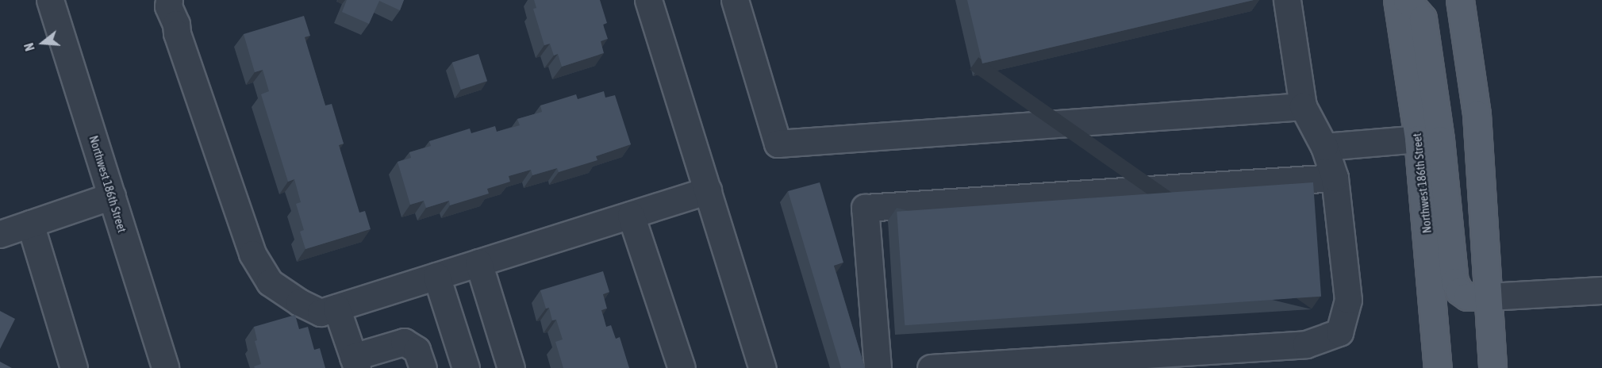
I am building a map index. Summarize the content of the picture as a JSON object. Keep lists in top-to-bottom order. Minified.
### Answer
{"streets":{"main road":["Northwest 186th Street"]},"north":"left"}
